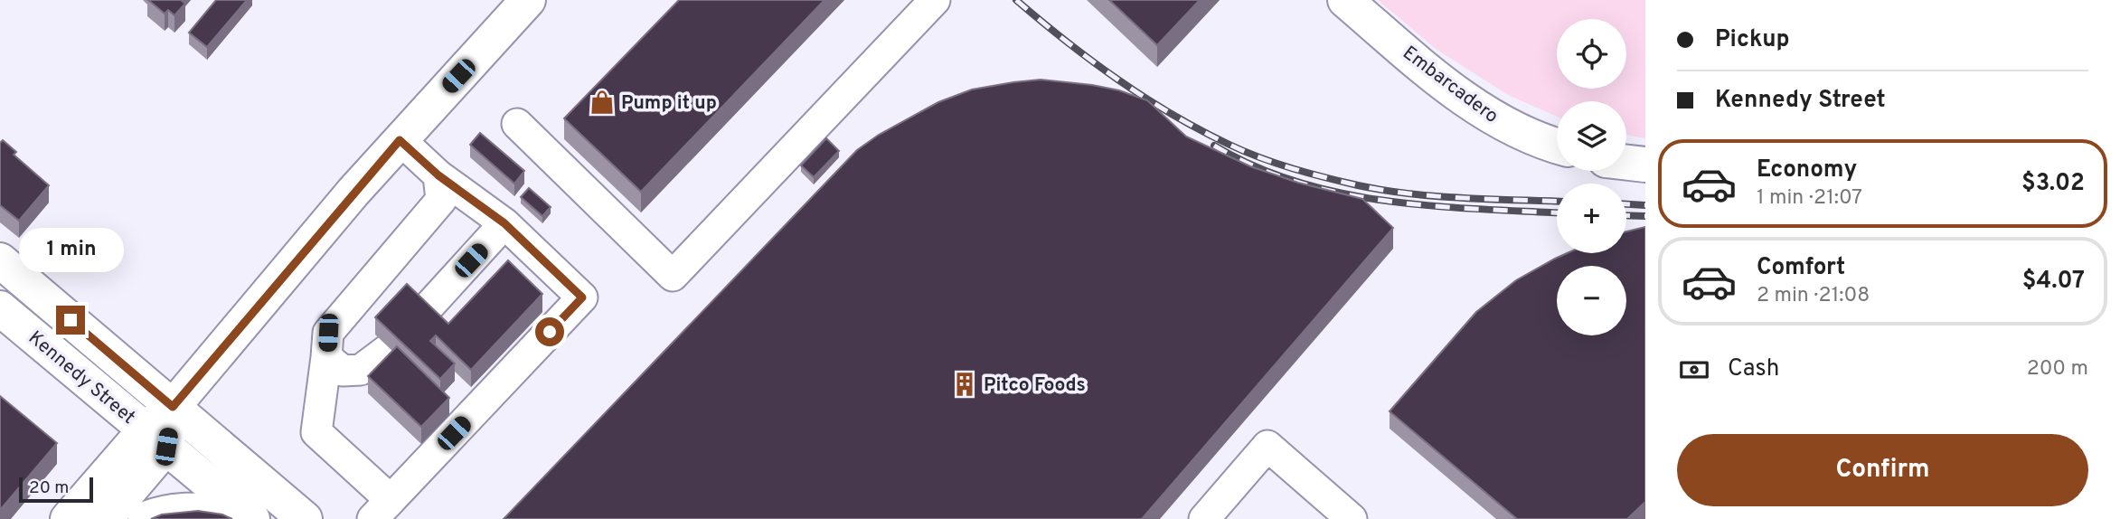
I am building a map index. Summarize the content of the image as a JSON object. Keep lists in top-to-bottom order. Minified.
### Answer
{"streets":{"main road":["Embarcadero","Kennedy Street"]},"places":{"shop":["Pump it up"],"building":["Pitco Foods"]},"scale_bar":"20 m","page":{"banner":["Pickup","Kennedy Street"],"map_buttons":["+","−"],"list":[{"name":"Economy","note":"1 min · 21:07","value":"$3.02"},{"name":"Comfort","note":"2 min · 21:08","value":"$4.07"}],"bubble":"1 min","pay":["Cash","200 m"],"buttons":"Confirm","scale":"20 m"}}
